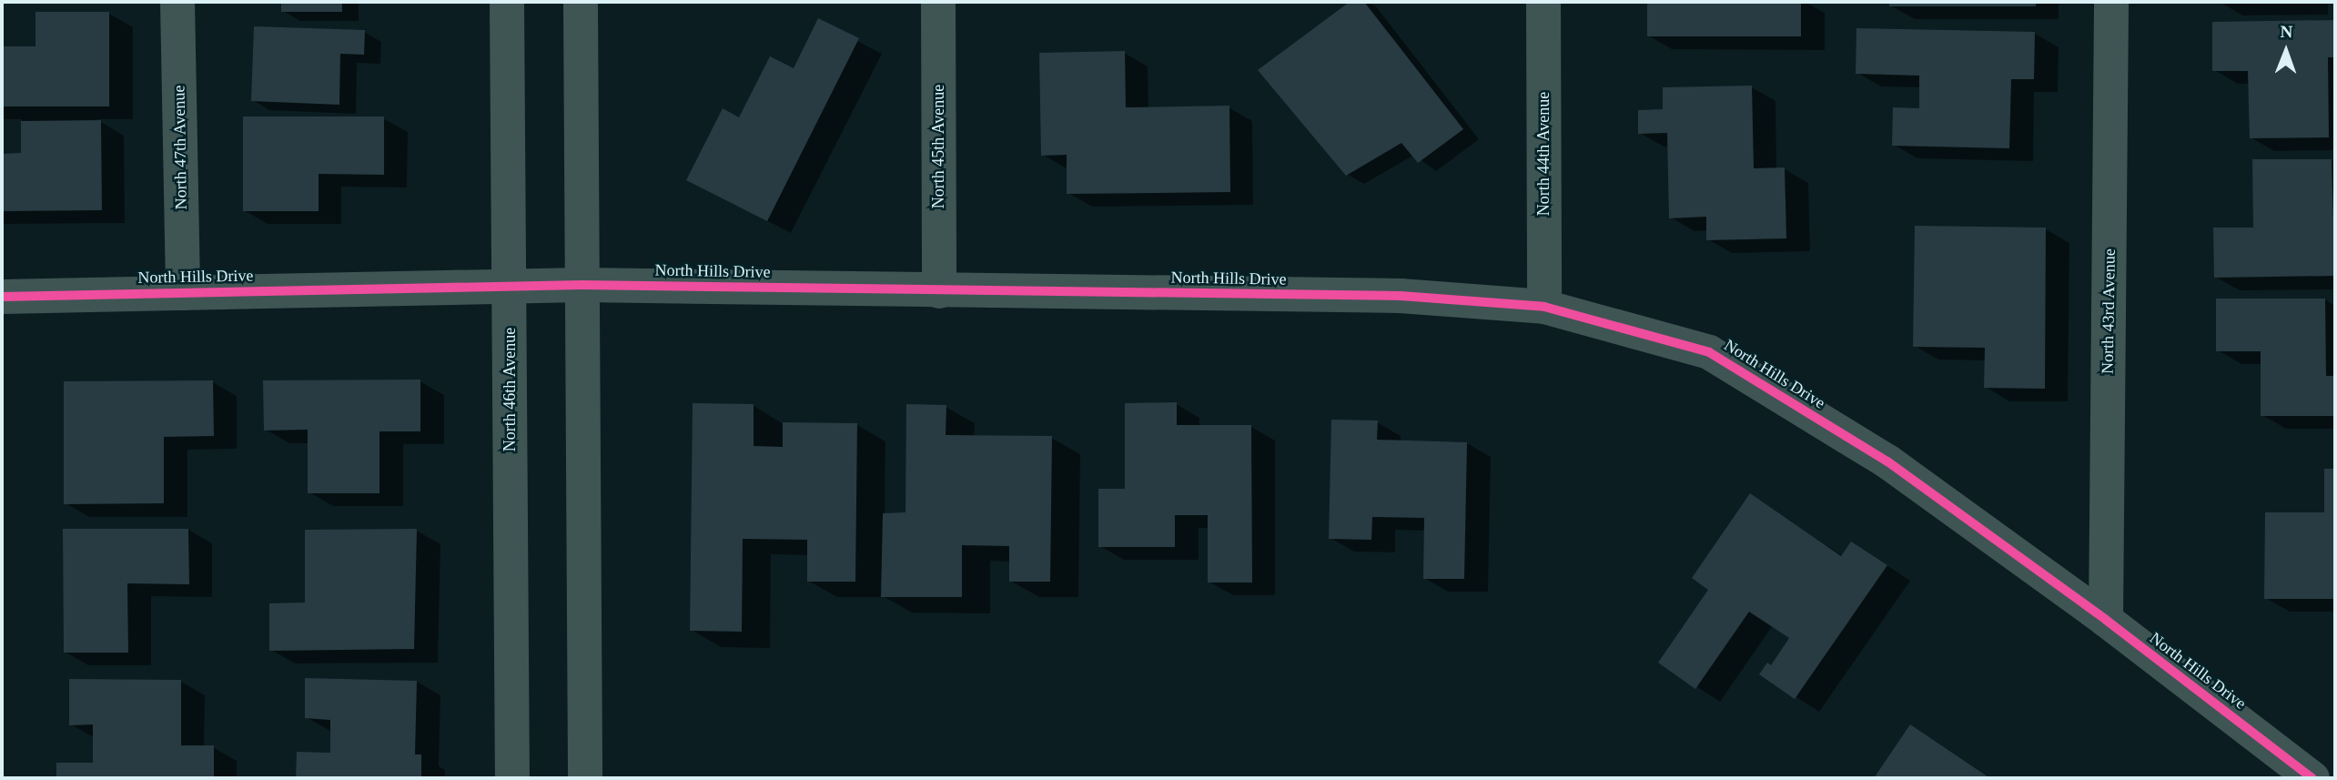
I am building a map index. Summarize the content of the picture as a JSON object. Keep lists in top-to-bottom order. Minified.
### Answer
{"streets":{"street":["North 45th Avenue","North 47th Avenue","North 44th Avenue","North Hills Drive","North 43rd Avenue","North 46th Avenue"]},"crossings":[["North 45th Avenue","North Hills Drive"],["North 47th Avenue","North Hills Drive"],["North 44th Avenue","North Hills Drive"],["North Hills Drive","North 43rd Avenue"],["North Hills Drive","North 46th Avenue"]],"north":"top"}
